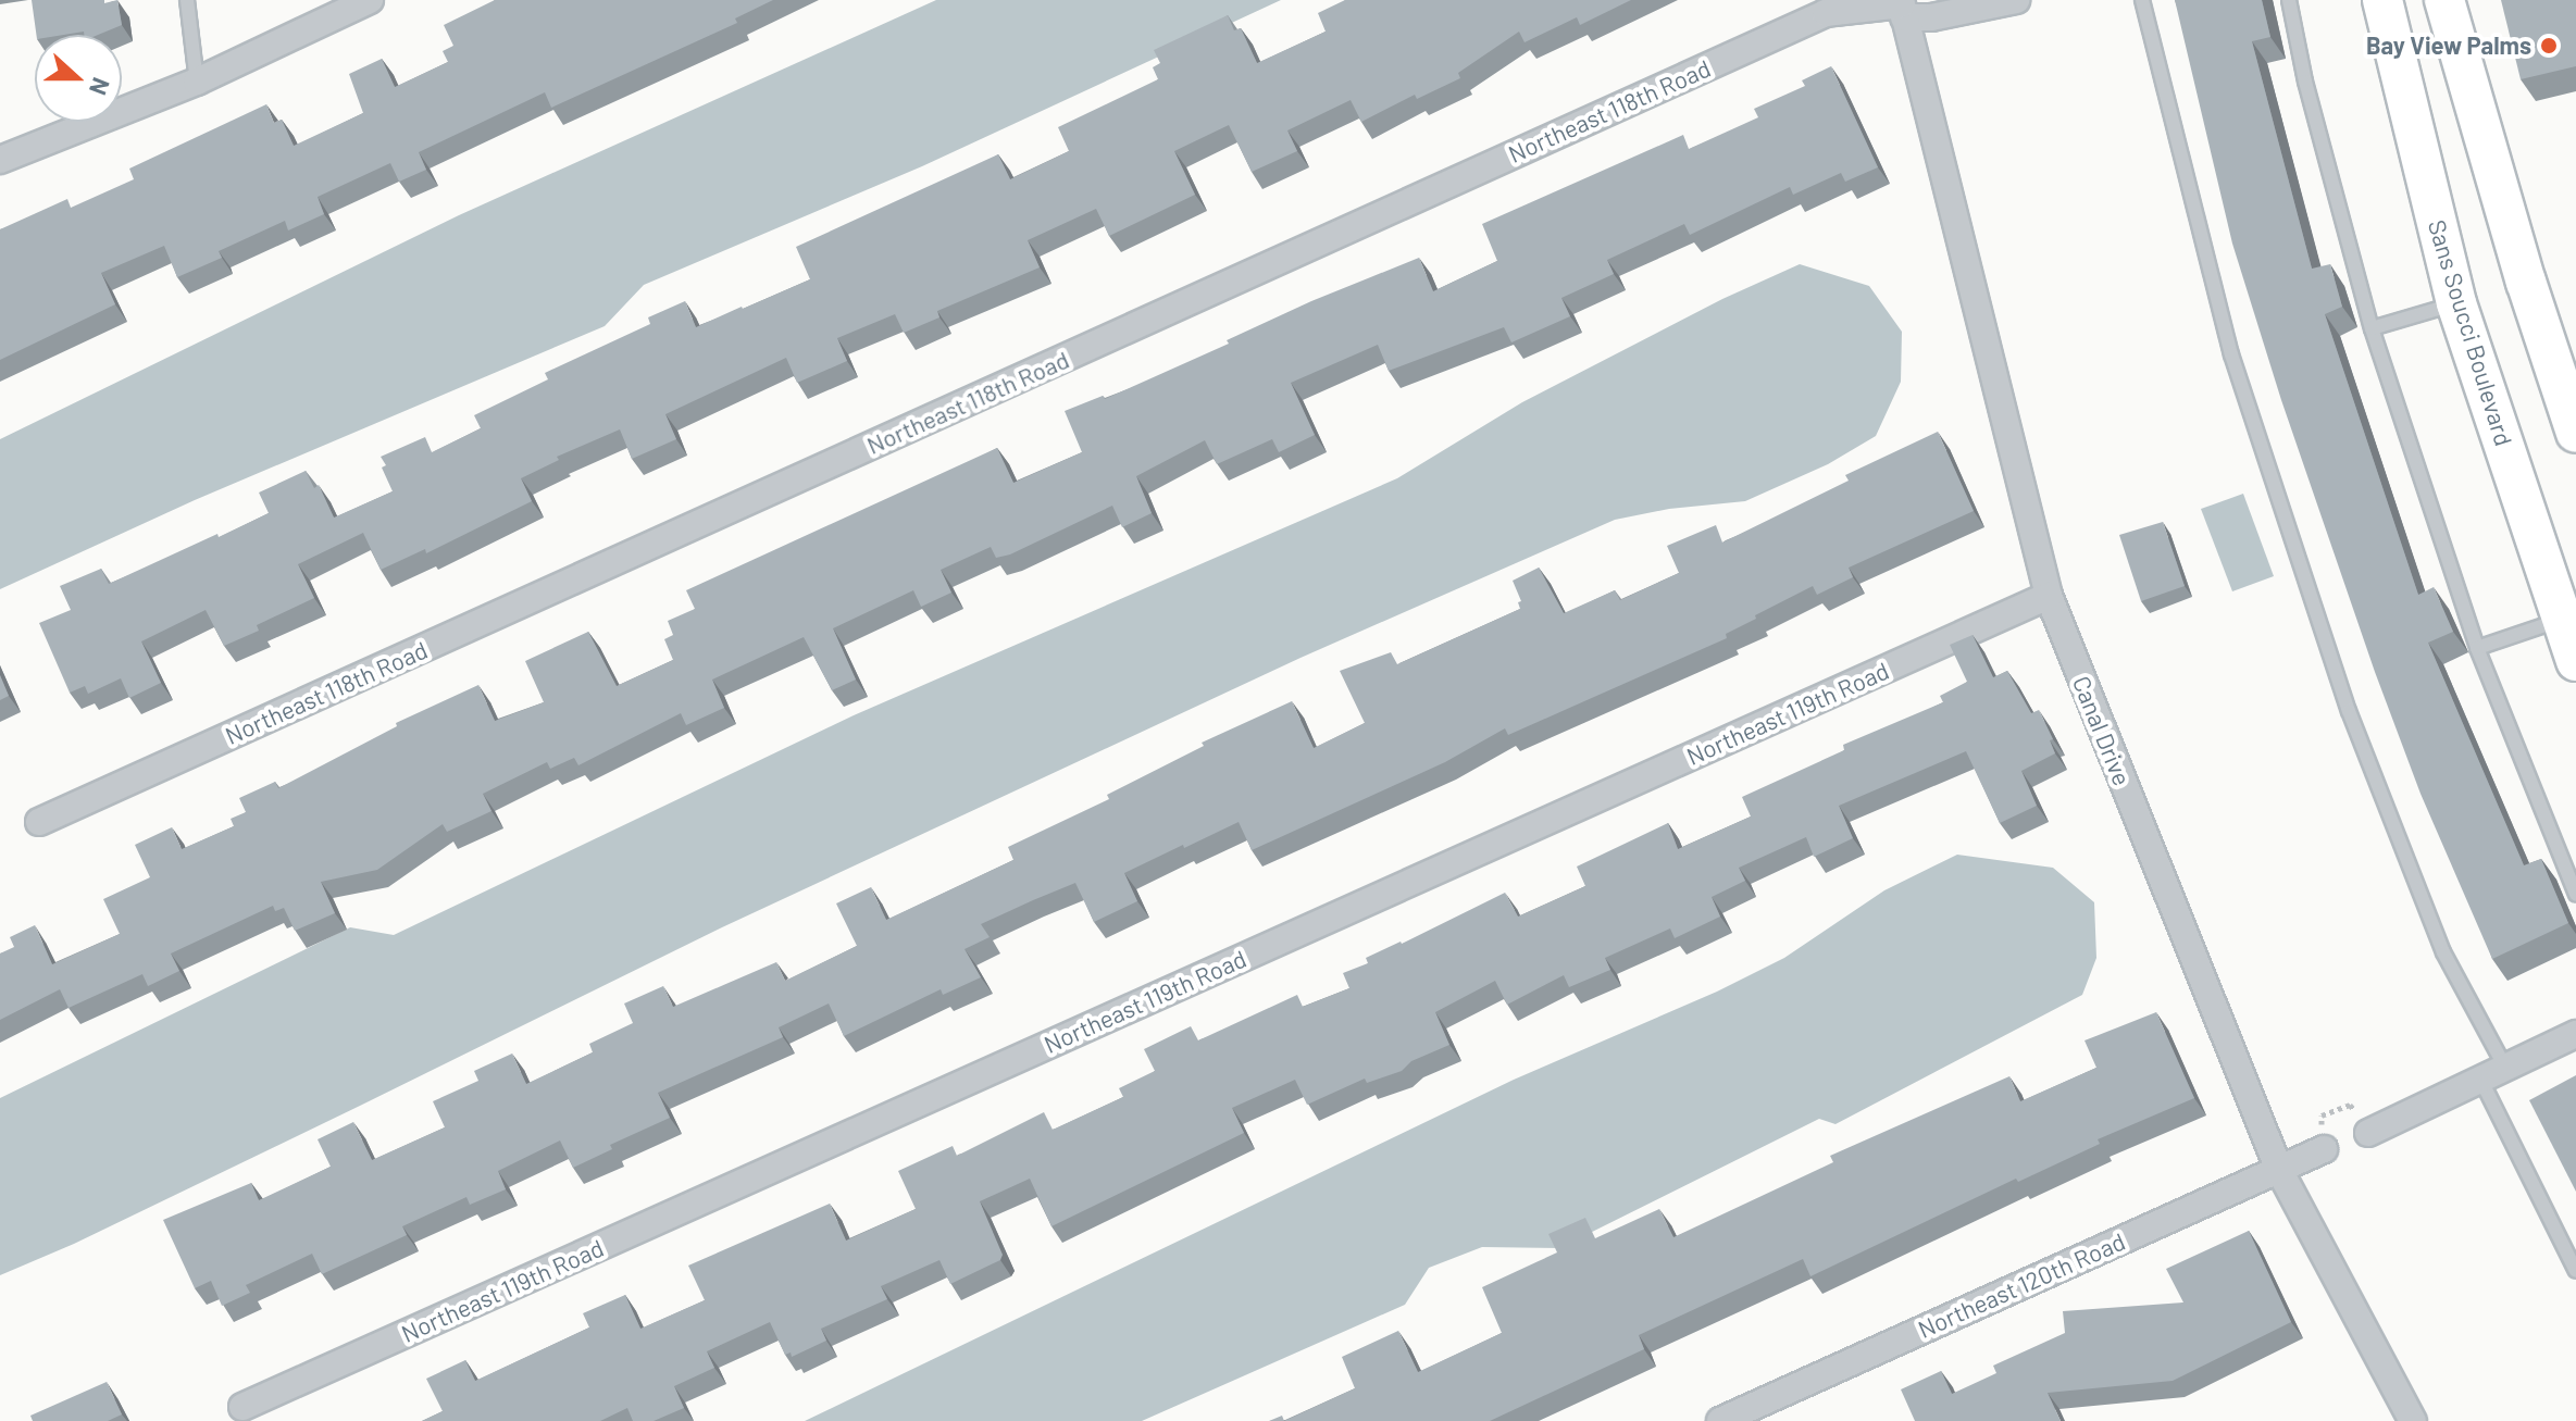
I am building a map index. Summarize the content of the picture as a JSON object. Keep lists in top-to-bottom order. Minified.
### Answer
{"streets":{"street":["Northeast 118th Road","Sans Soucci Boulevard","Northeast 119th Road","Canal Drive","Northeast 120th Road"]},"crossings":[["Northeast 118th Road","Canal Drive"],["Northeast 119th Road","Canal Drive"],["Canal Drive","Northeast 120th Road"]],"places":["Bay View Palms"],"north":"right"}
